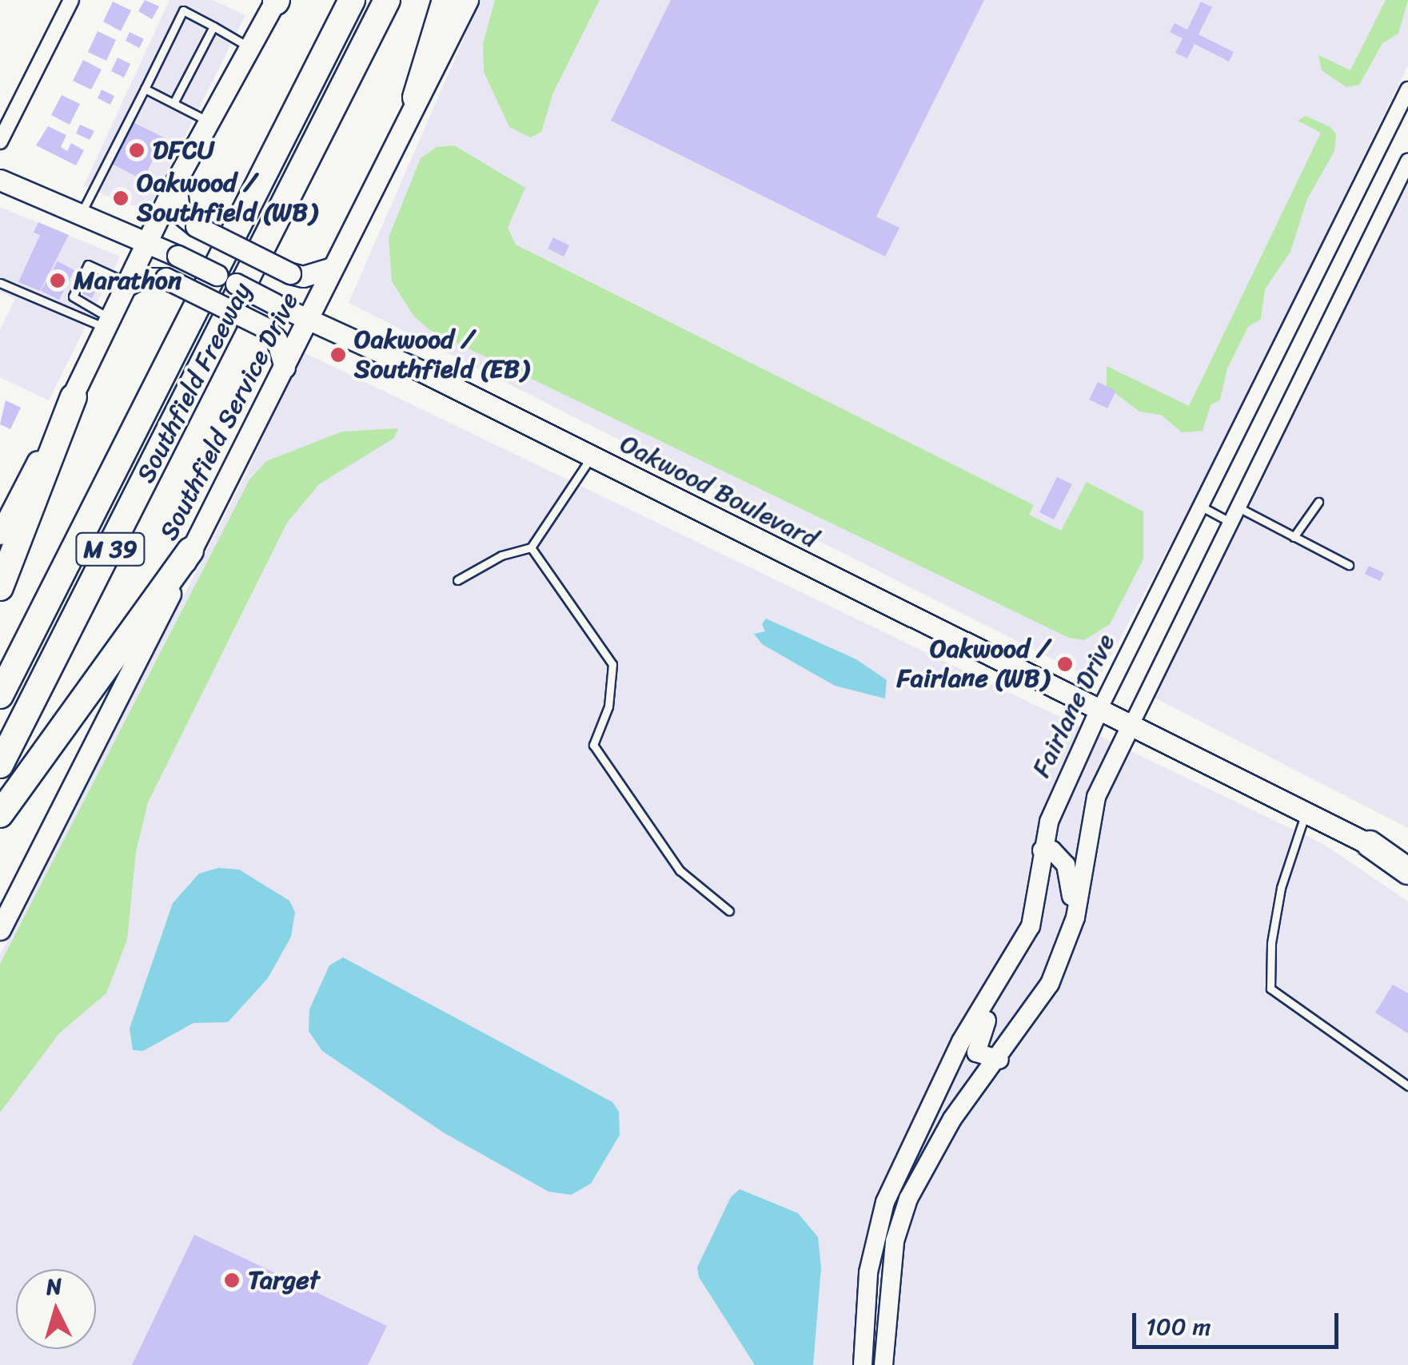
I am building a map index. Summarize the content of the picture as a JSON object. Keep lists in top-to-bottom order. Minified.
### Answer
{"streets":{"highway":["Southfield Freeway","M 39"],"main road":["Southfield Service Drive","Oakwood Boulevard"],"street":["Fairlane Drive"]},"crossings":[["Southfield Service Drive","Oakwood Boulevard"],["Oakwood Boulevard","Fairlane Drive"]],"places":["DFCU","Oakwood / Southfield (WB)","Marathon","Oakwood / Southfield (EB)","Oakwood / Fairlane (WB)","Target"],"scale_bar":"100 m","north":"top"}
